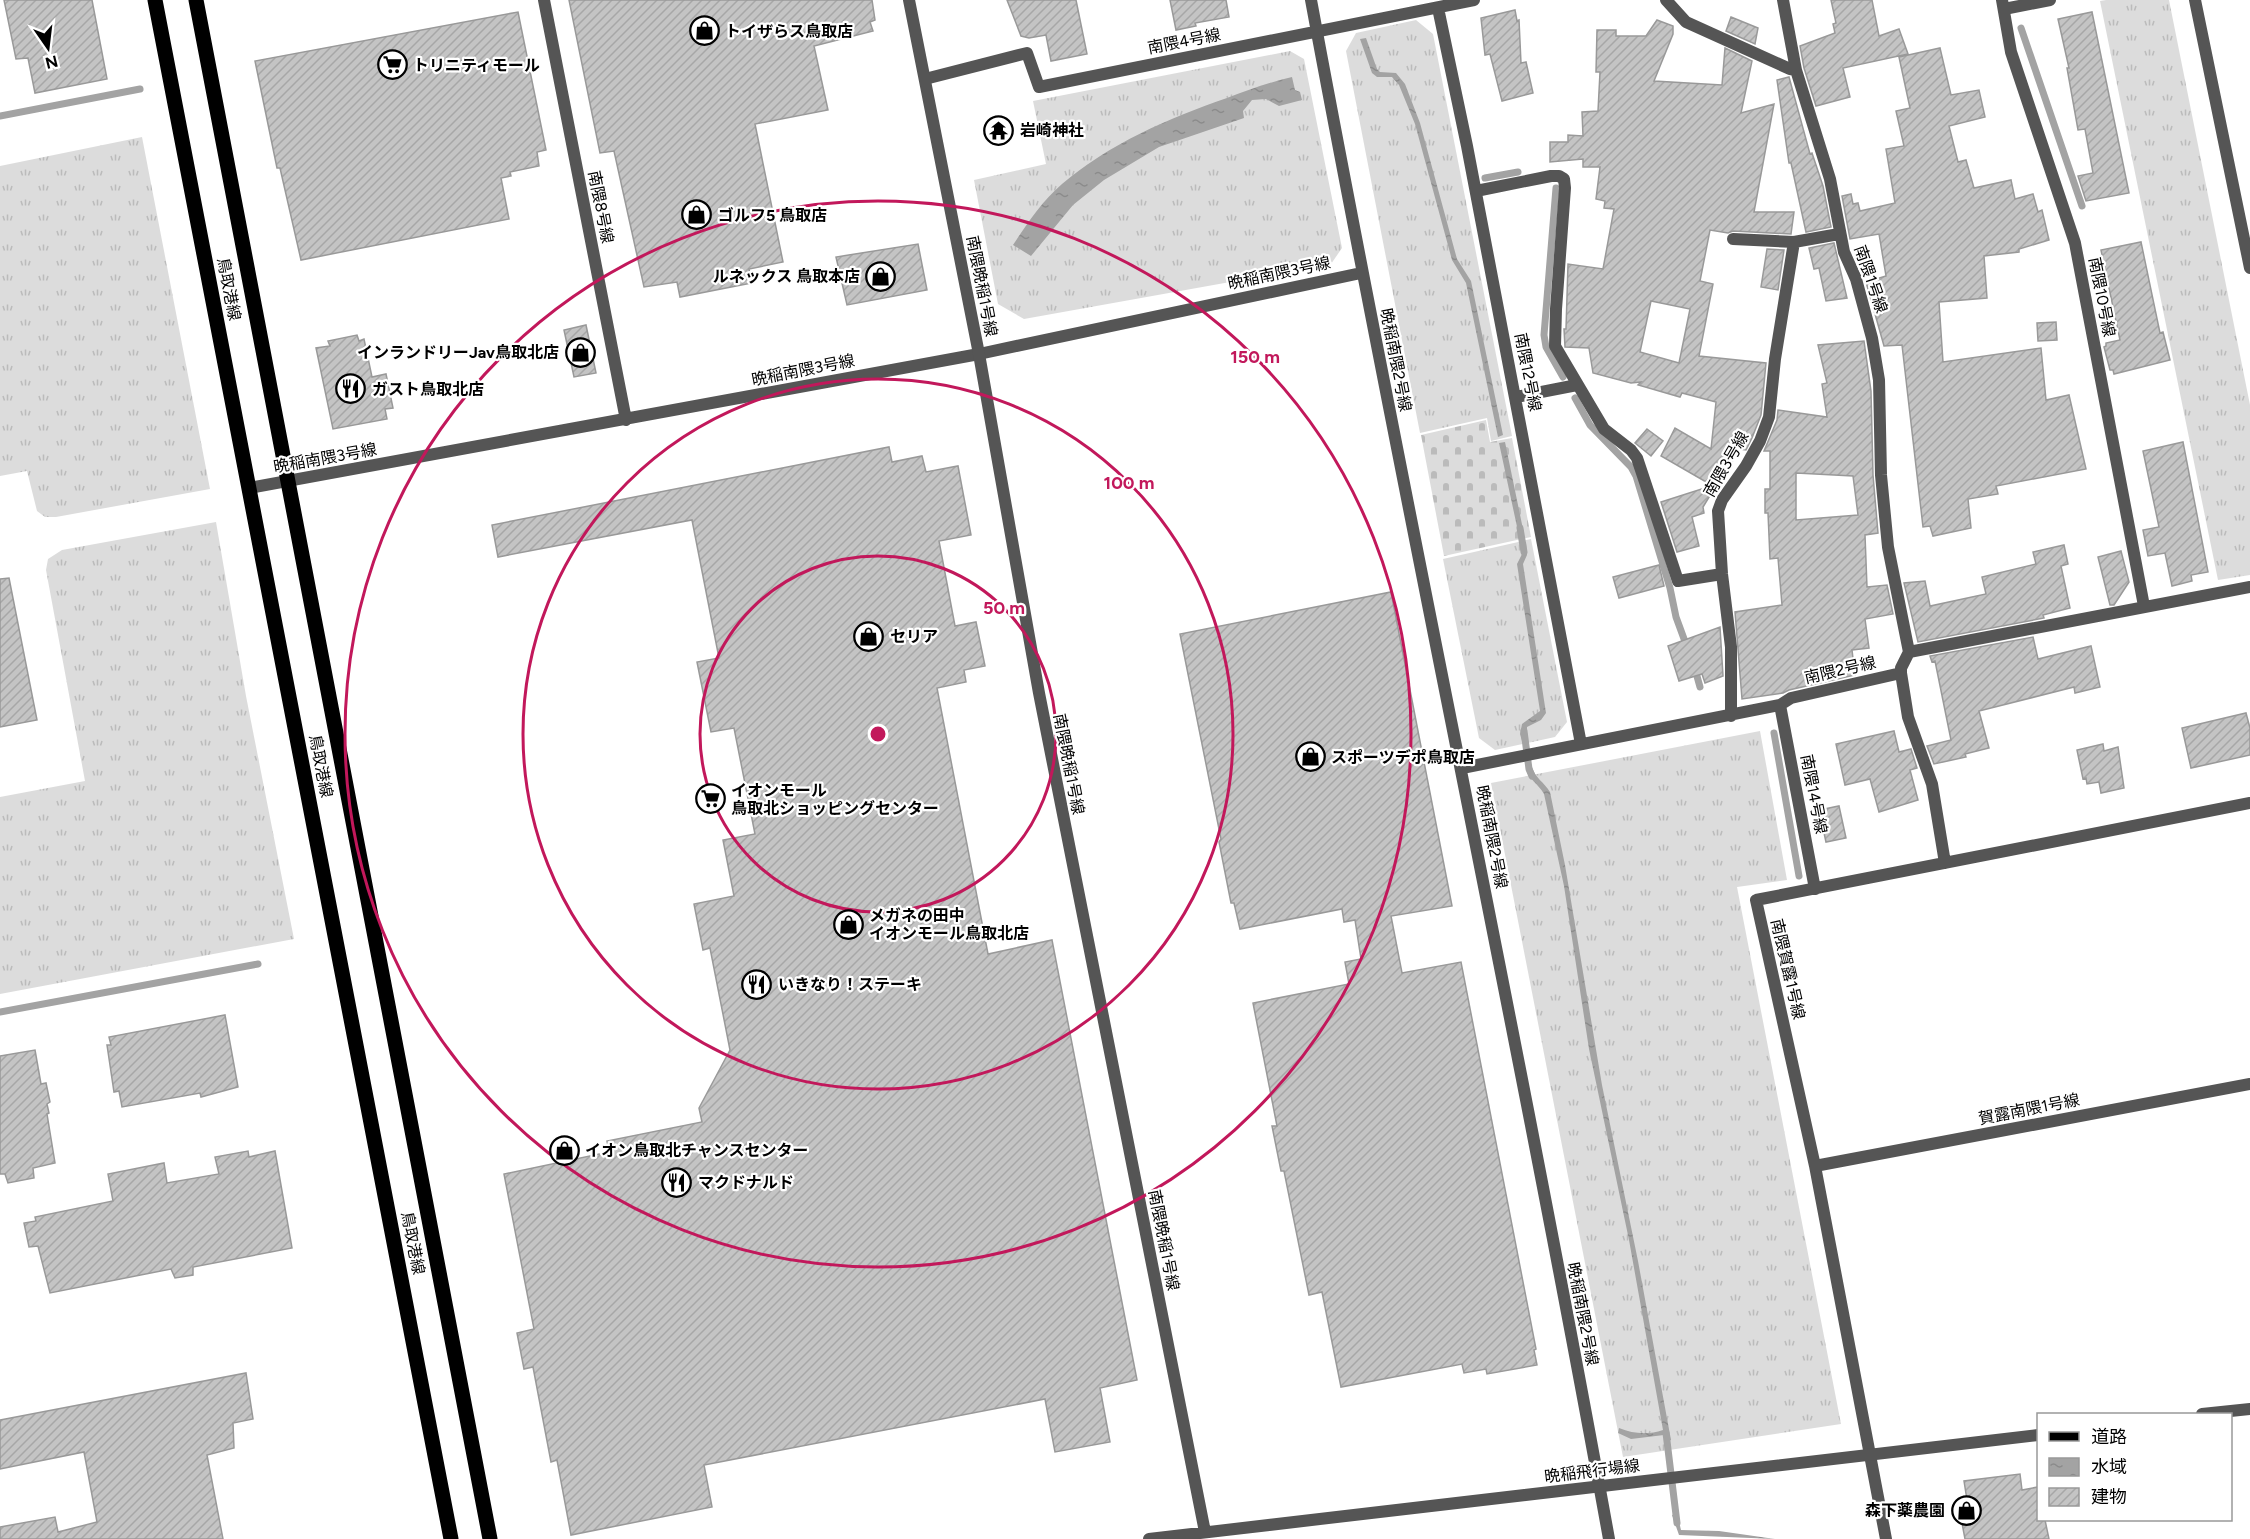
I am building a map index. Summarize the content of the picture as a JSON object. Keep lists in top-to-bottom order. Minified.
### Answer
{"streets":{"main road":["鳥取港線"],"street":["南隈4号線","南隈8号線","晩稲南隈3号線","南隈1号線","南隈晩稲1号線","南隈10号線","晩稲南隈2号線","南隈12号線","南隈3号線","南隈2号線","南隈14号線","南隈賀露1号線","賀露南隈1号線","晩稲飛行場線"]},"crossings":[["南隈4号線","南隈晩稲1号線"],["南隈4号線","晩稲南隈2号線"],["南隈4号線","南隈12号線"],["南隈8号線","晩稲南隈3号線"],["晩稲南隈3号線","南隈晩稲1号線"],["晩稲南隈3号線","鳥取港線"],["晩稲南隈3号線","晩稲南隈2号線"],["南隈1号線","南隈2号線"],["南隈晩稲1号線","晩稲飛行場線"],["晩稲南隈2号線","南隈2号線"],["晩稲南隈2号線","晩稲飛行場線"],["南隈12号線","南隈2号線"],["南隈3号線","南隈2号線"],["南隈2号線","南隈14号線"],["南隈14号線","南隈賀露1号線"],["南隈賀露1号線","賀露南隈1号線"],["南隈賀露1号線","晩稲飛行場線"]],"places":{"shop":["トイザらス鳥取店","ゴルフ5 鳥取店","ルネックス 鳥取本店","インランドリーJav鳥取北店","セリア","スポーツデポ鳥取店","メガネの田中 イオンモール鳥取北店","イオン鳥取北チャンスセンター","森下薬農園"],"supermarket":["トリニティモール","イオンモール 鳥取北ショッピングセンター"],"temple":["岩崎神社"],"restaurant":["ガスト鳥取北店","いきなり！ステーキ","マクドナルド"]},"legend":["道路","水域","建物"],"north":"bottom","rings":["150 m","100 m","50 m"]}
